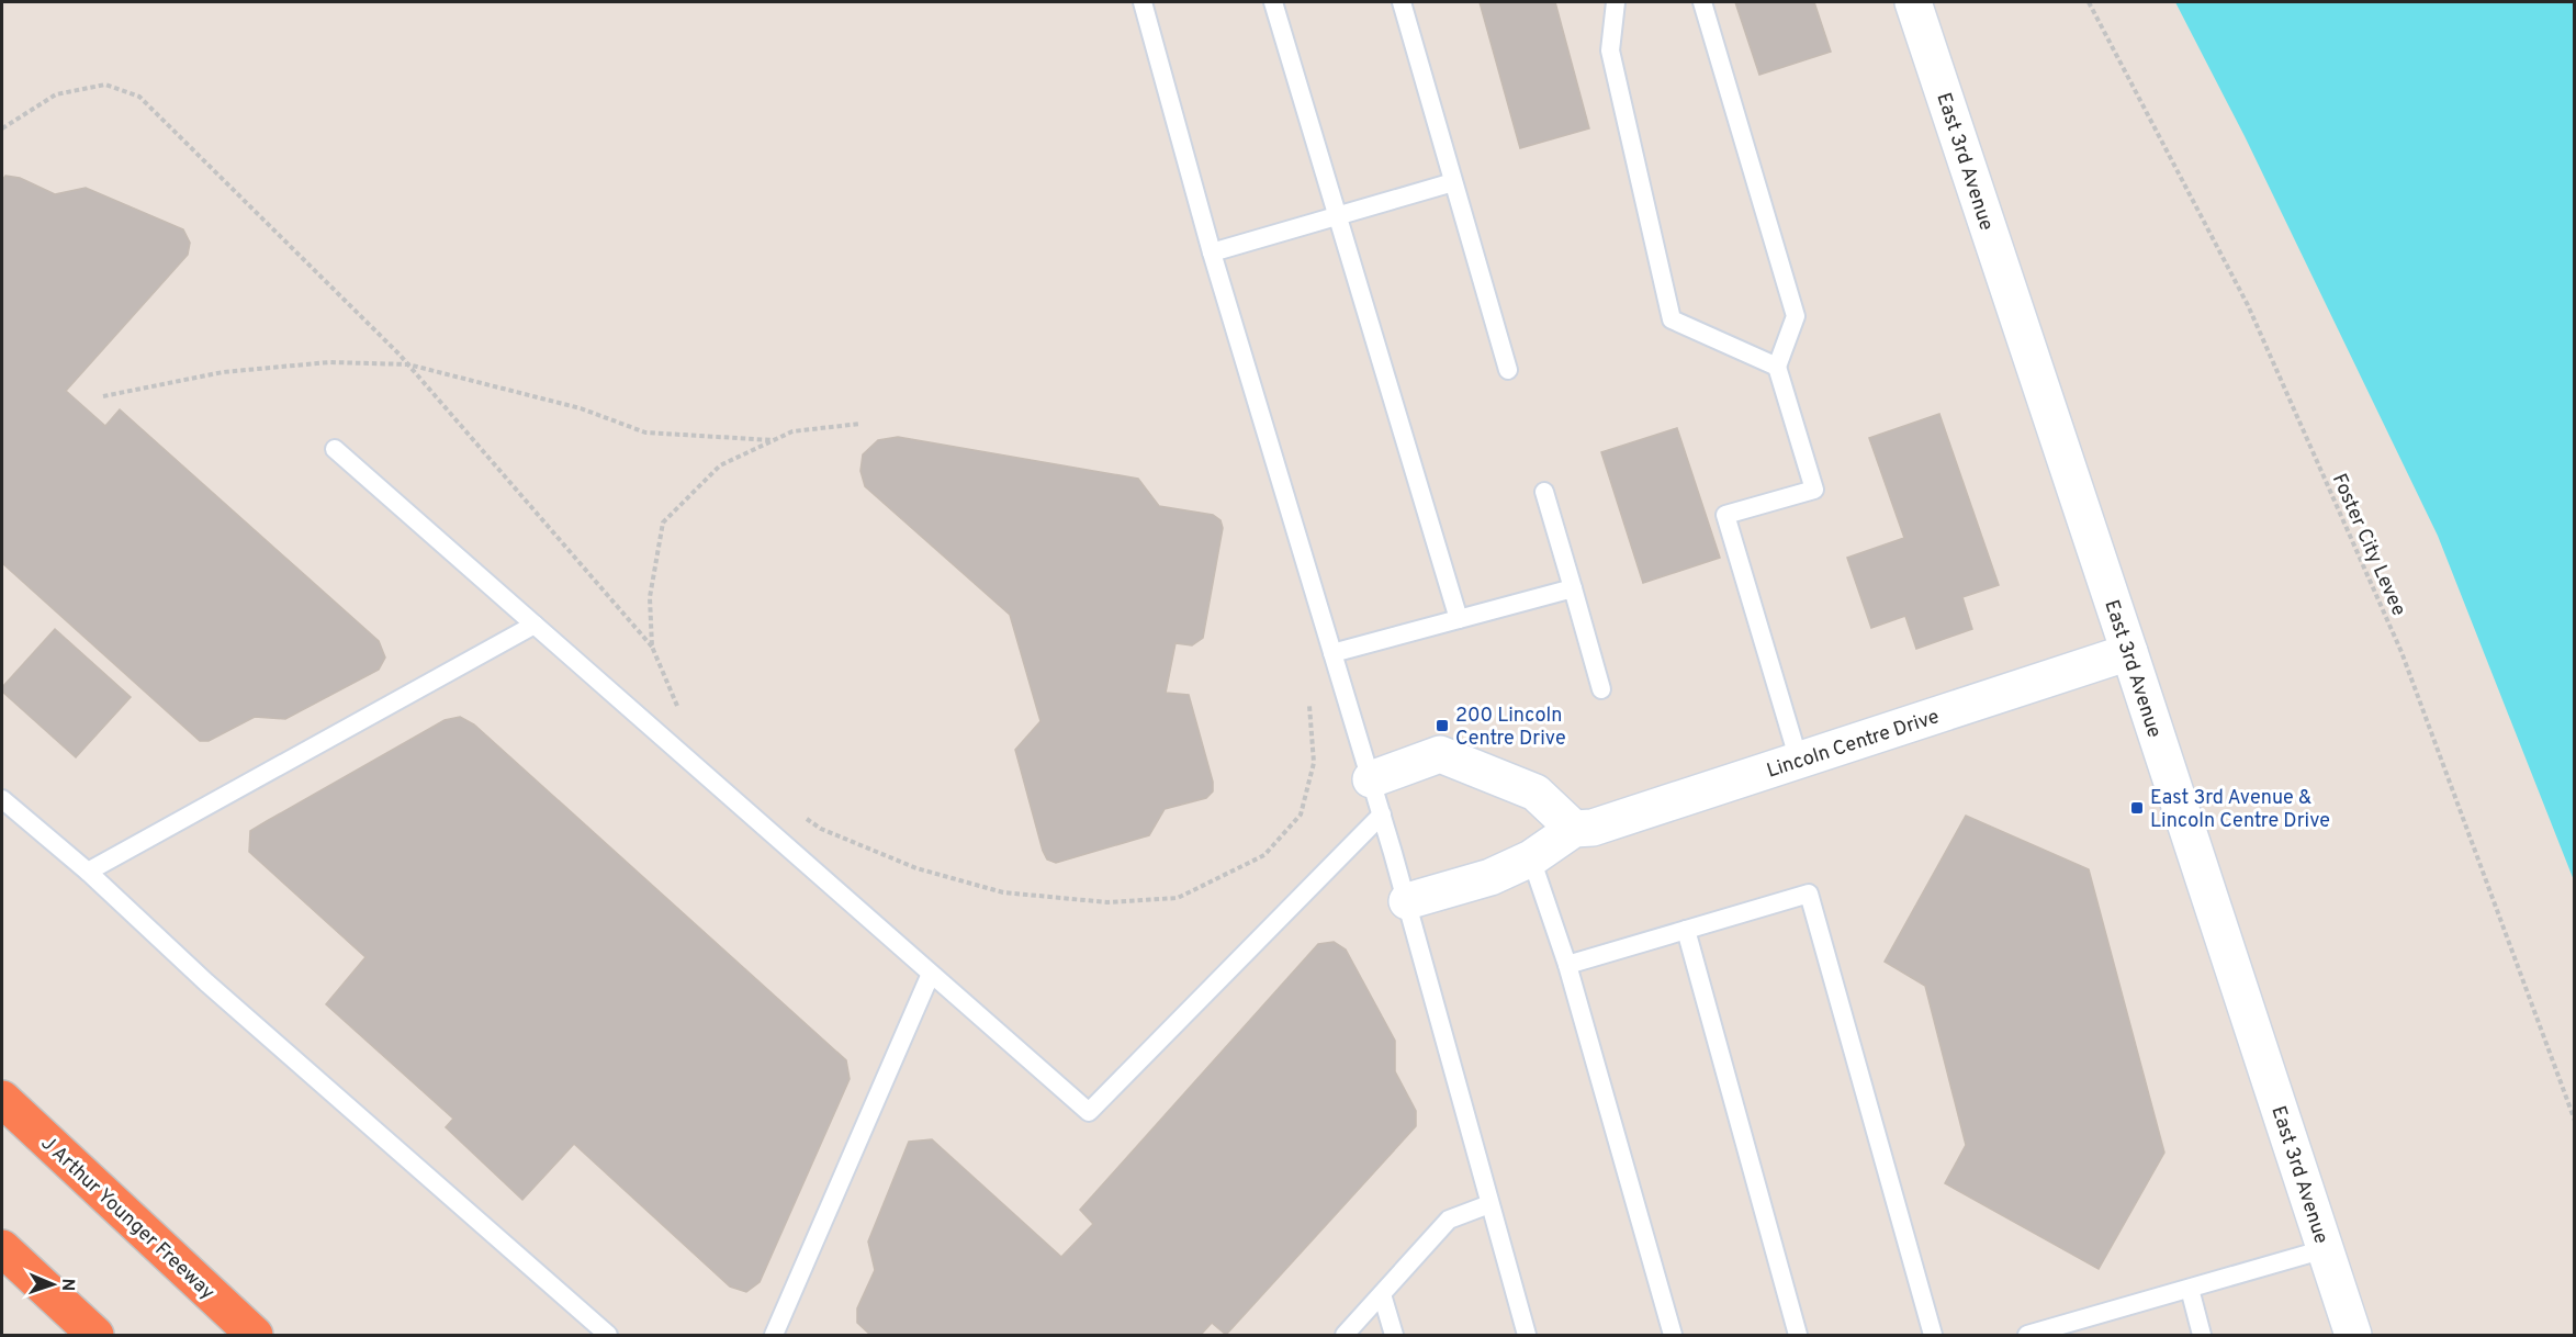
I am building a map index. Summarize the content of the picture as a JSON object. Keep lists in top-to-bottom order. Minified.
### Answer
{"streets":{"highway":["J Arthur Younger Freeway"],"street":["East 3rd Avenue","Lincoln Centre Drive"],"path":["Foster City Levee"]},"crossings":[["East 3rd Avenue","Lincoln Centre Drive"]],"places":{"transit":["200 Lincoln Centre Drive","East 3rd Avenue & Lincoln Centre Drive"]},"north":"right"}
